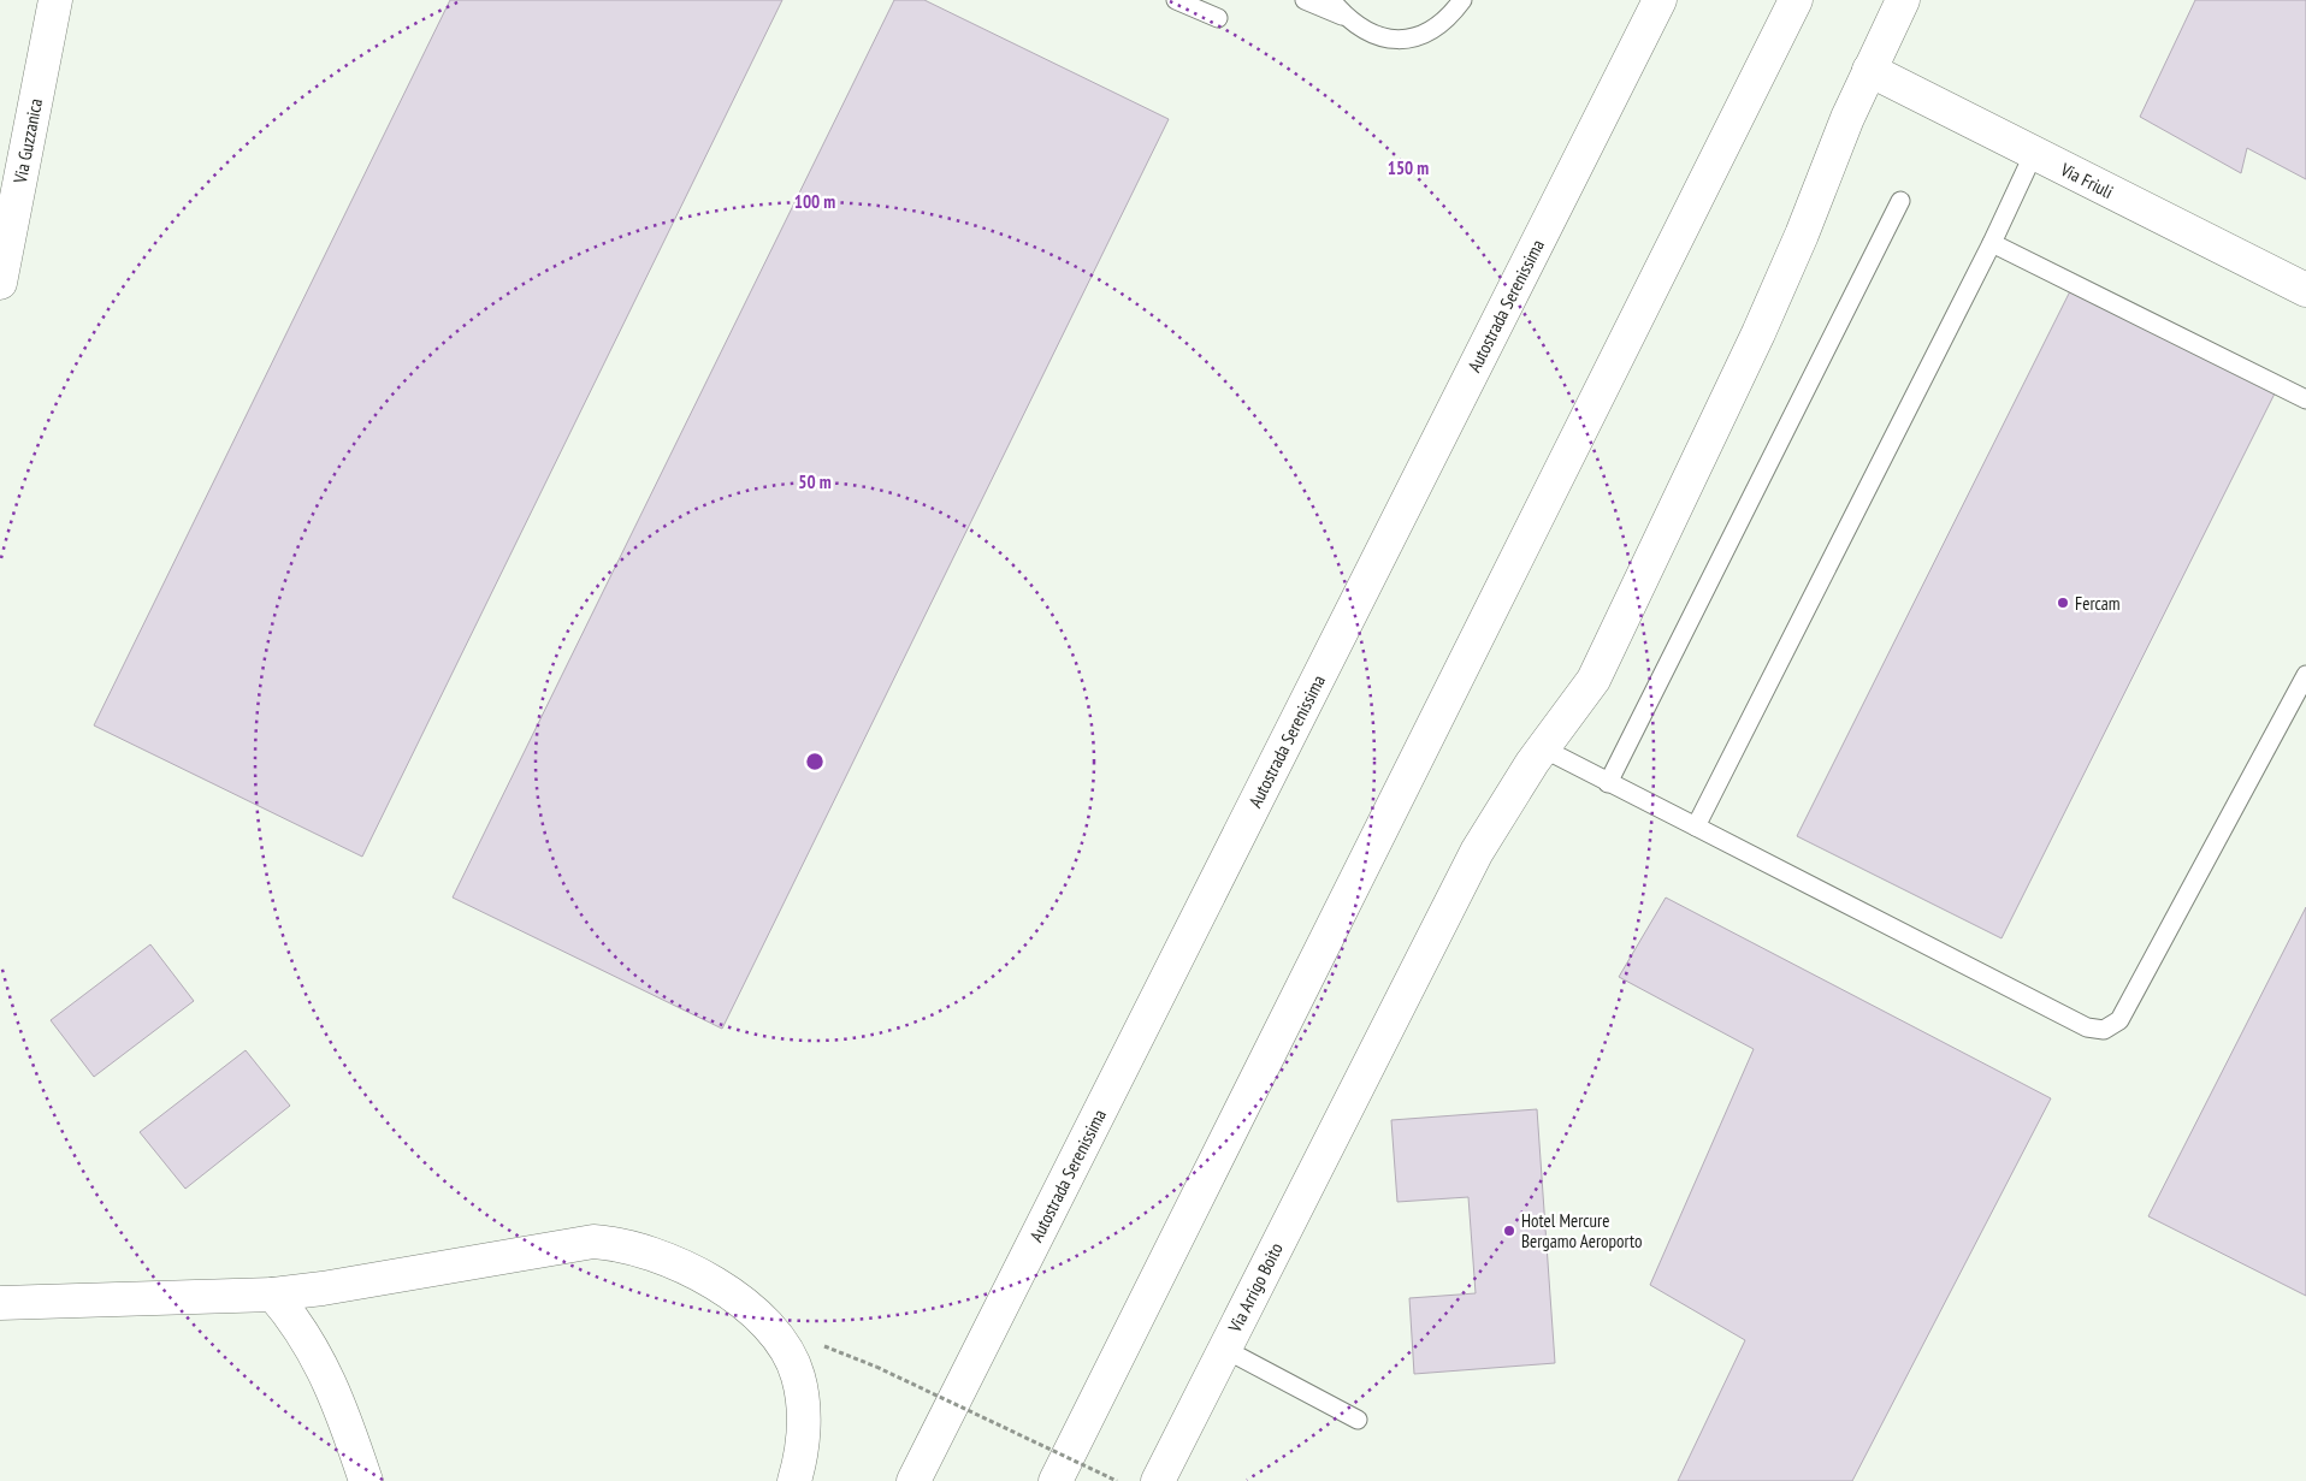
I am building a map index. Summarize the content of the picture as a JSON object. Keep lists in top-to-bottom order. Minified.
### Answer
{"streets":{"main road":["Via Guzzanica","Via Friuli","Autostrada Serenissima","Via Arrigo Boito"]},"crossings":[["Via Friuli","Via Arrigo Boito"]],"places":["Fercam","Hotel Mercure Bergamo Aeroporto"],"rings":["150 m","100 m","50 m"]}
